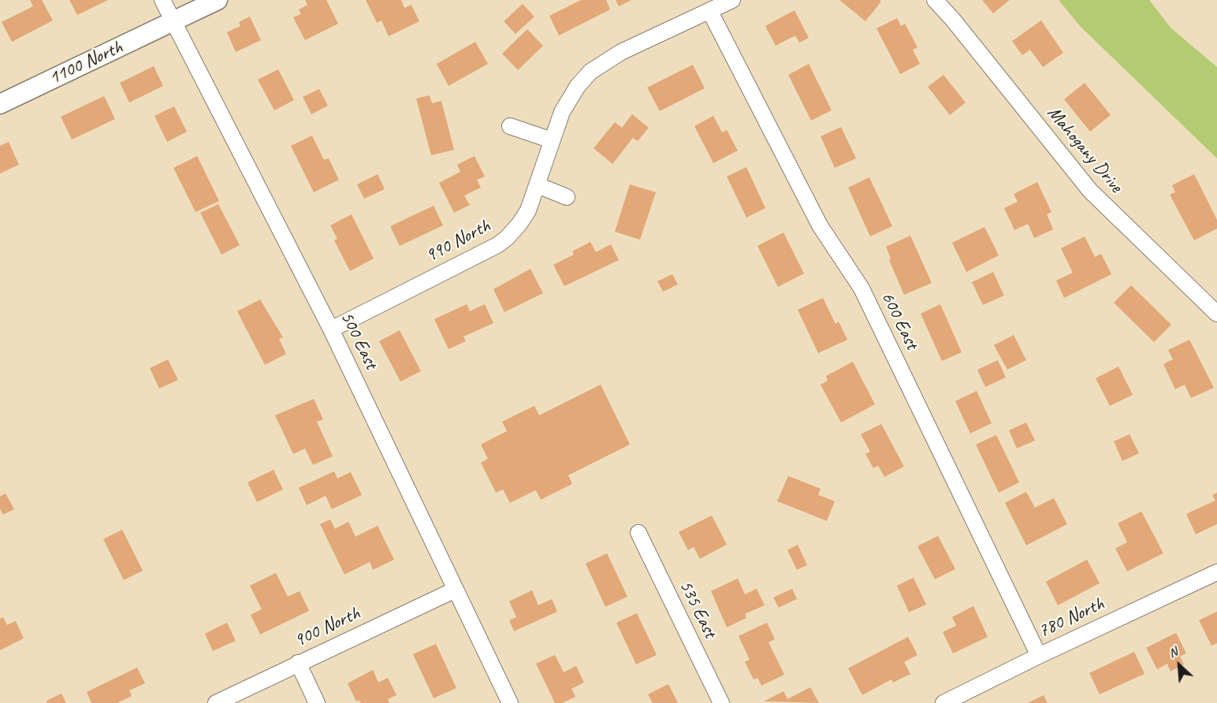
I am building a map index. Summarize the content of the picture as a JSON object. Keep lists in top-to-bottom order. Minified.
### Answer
{"streets":{"street":["1100 North","Mahogany Drive","990 North","600 East","500 East","535 East","780 North","900 North"]},"crossings":[["1100 North","500 East"],["990 North","600 East"],["990 North","500 East"],["600 East","780 North"],["500 East","900 North"]],"north":"top left"}
